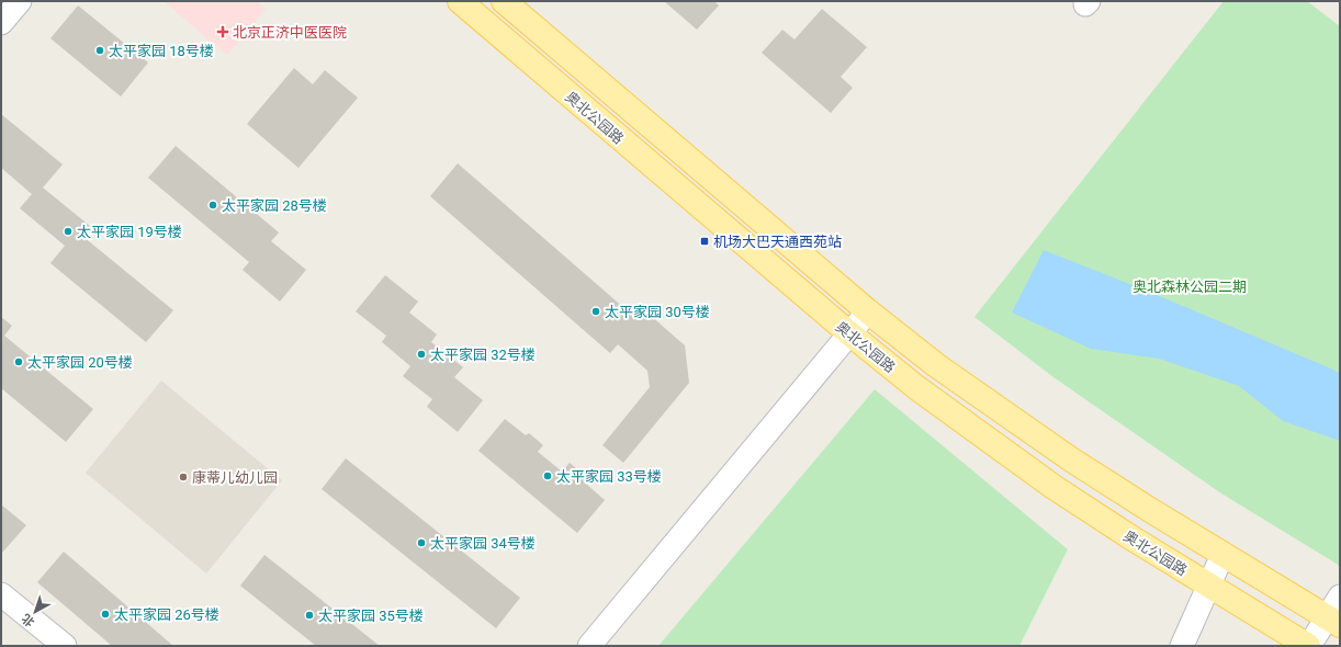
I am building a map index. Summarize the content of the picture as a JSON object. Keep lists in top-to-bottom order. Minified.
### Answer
{"streets":{"main road":["奥北公园路"]},"parks":["奥北森林公园二期"],"places":{"health":["北京正济中医医院"],"other":["太平家园 18号楼","太平家园 28号楼","太平家园 19号楼","太平家园 30号楼","太平家园 32号楼","太平家园 20号楼","太平家园 33号楼","康蒂儿幼儿园","太平家园 34号楼","太平家园 26号楼","太平家园 35号楼"],"transit":["机场大巴天通西苑站"]},"north":"bottom left"}
